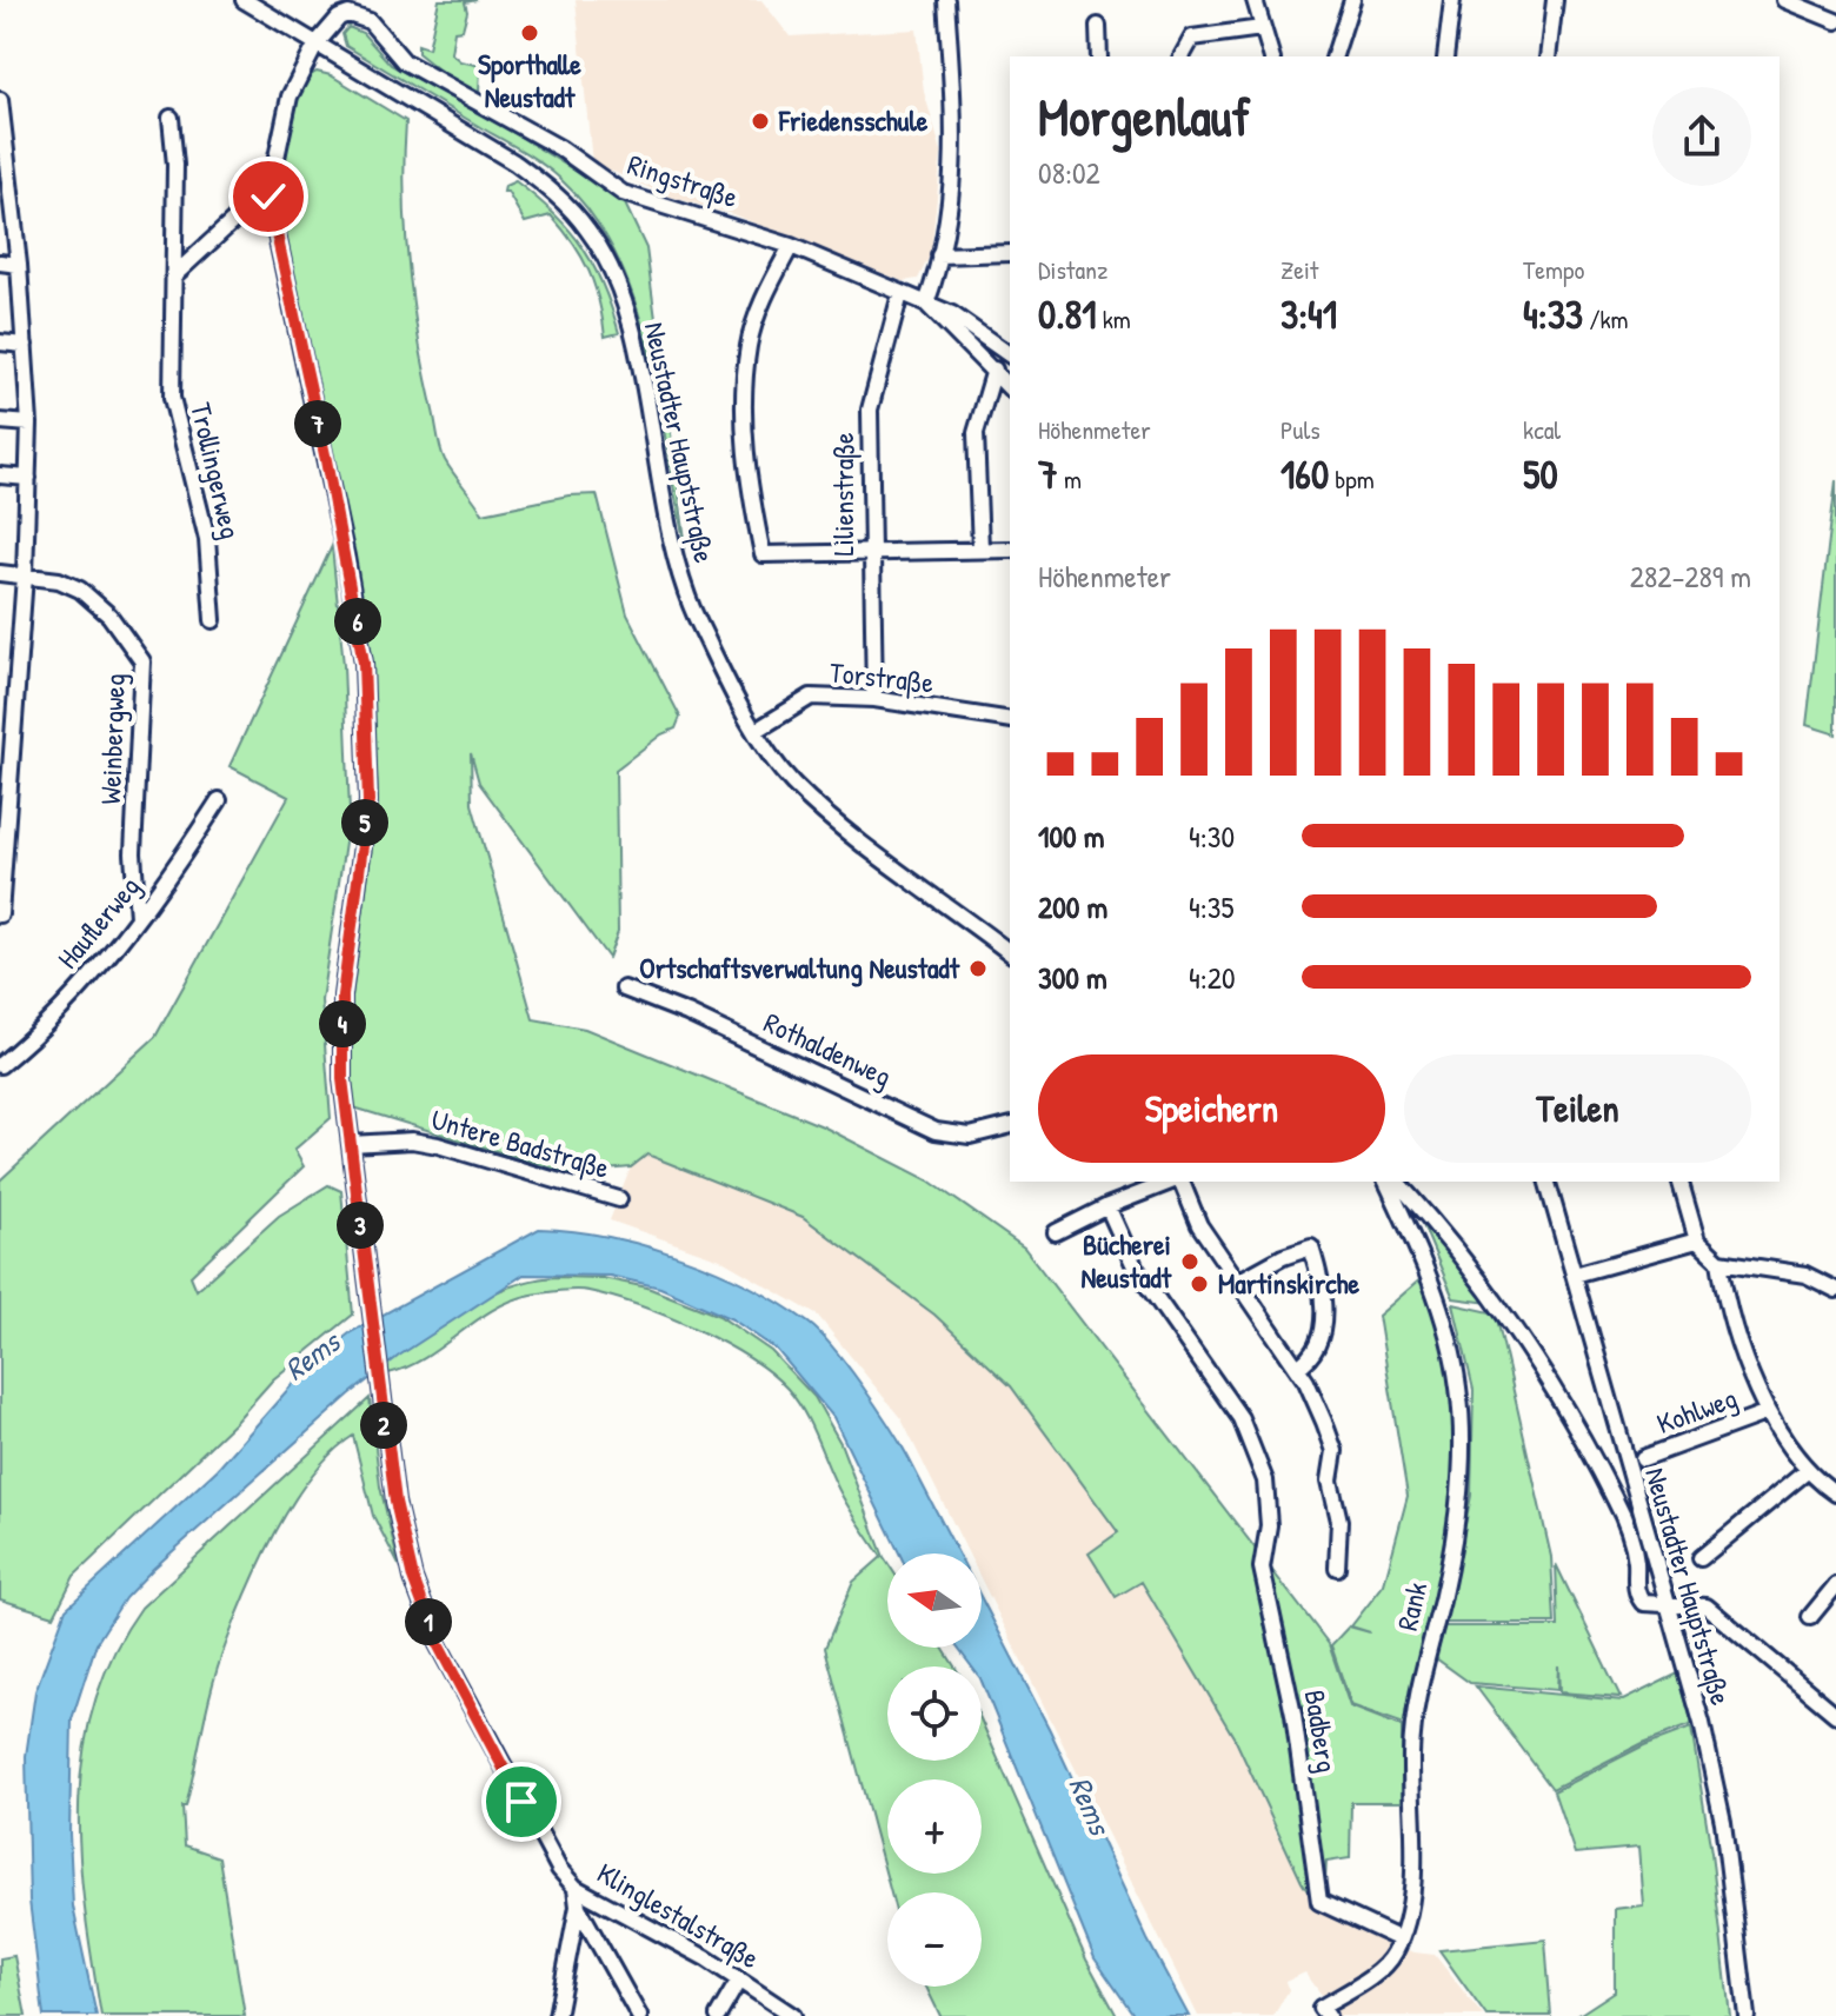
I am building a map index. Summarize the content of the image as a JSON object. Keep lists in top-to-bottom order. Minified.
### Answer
{"streets":{"street":["Ringstraße","Neustadter Hauptstraße","Trollingerweg","Lilienstraße","Torstraße","Weinbergweg","Hauflerweg","Rothaldenweg","Untere Badstraße","Kohlweg","Rank","Badberg","Klinglestalstraße"]},"crossings":[["Ringstraße","Neustadter Hauptstraße"],["Ringstraße","Lilienstraße"],["Ringstraße","Klinglestalstraße"],["Neustadter Hauptstraße","Torstraße"],["Neustadter Hauptstraße","Klinglestalstraße"],["Lilienstraße","Torstraße"],["Weinbergweg","Hauflerweg"],["Untere Badstraße","Klinglestalstraße"],["Rank","Badberg"]],"water":["Rems"],"places":["Sporthalle Neustadt","Friedensschule","Ortschaftsverwaltung Neustadt","Bücherei Neustadt","Martinskirche"],"north":"left","page":{"heading":["Morgenlauf","08:02"],"stats":[["Distanz","0.81 km"],["Zeit","3:41"],["Tempo","4:33 /km"],["Höhenmeter","7 m"],["Puls","160 bpm"],["kcal","50"]],"pins":["7","6","5","4","3","2","1"],"chart":["Höhenmeter","282–289 m"],"list":[{"name":"100 m","note":"4:30"},{"name":"200 m","note":"4:35"},{"name":"300 m","note":"4:20"}],"buttons":["Speichern","Teilen"],"map_buttons":["+","−"]}}
